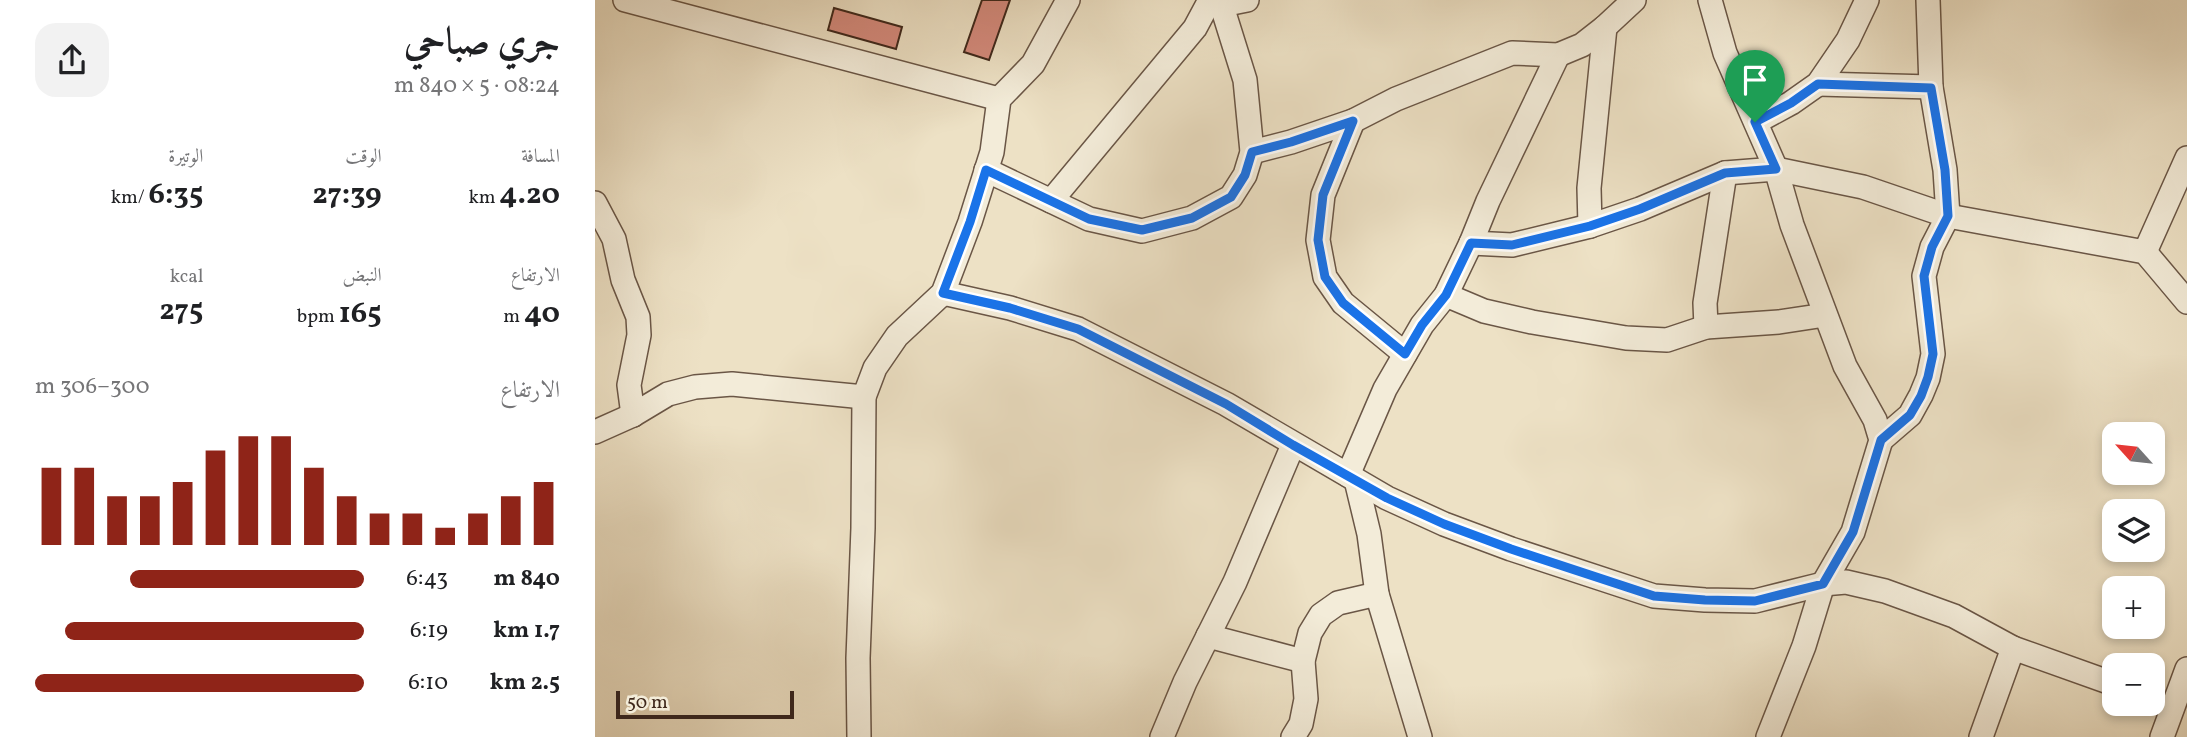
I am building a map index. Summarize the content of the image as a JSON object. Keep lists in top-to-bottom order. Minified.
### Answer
{"scale_bar":"50 m","north":"top left","page":{"heading":["جري صباحي","08:24 · 5 × 840 m"],"stats":[["المسافة","4.20 km"],["الوقت","27:39"],["الوتيرة","6:35 /km"],["الارتفاع","40 m"],["النبض","165 bpm"],["kcal","275"]],"chart":["الارتفاع","300–306 m"],"map_buttons":["+","−"],"list":[{"name":"840 m","note":"6:43"},{"name":"1.7 km","note":"6:19"},{"name":"2.5 km","note":"6:10"}],"scale":"50 m"}}
